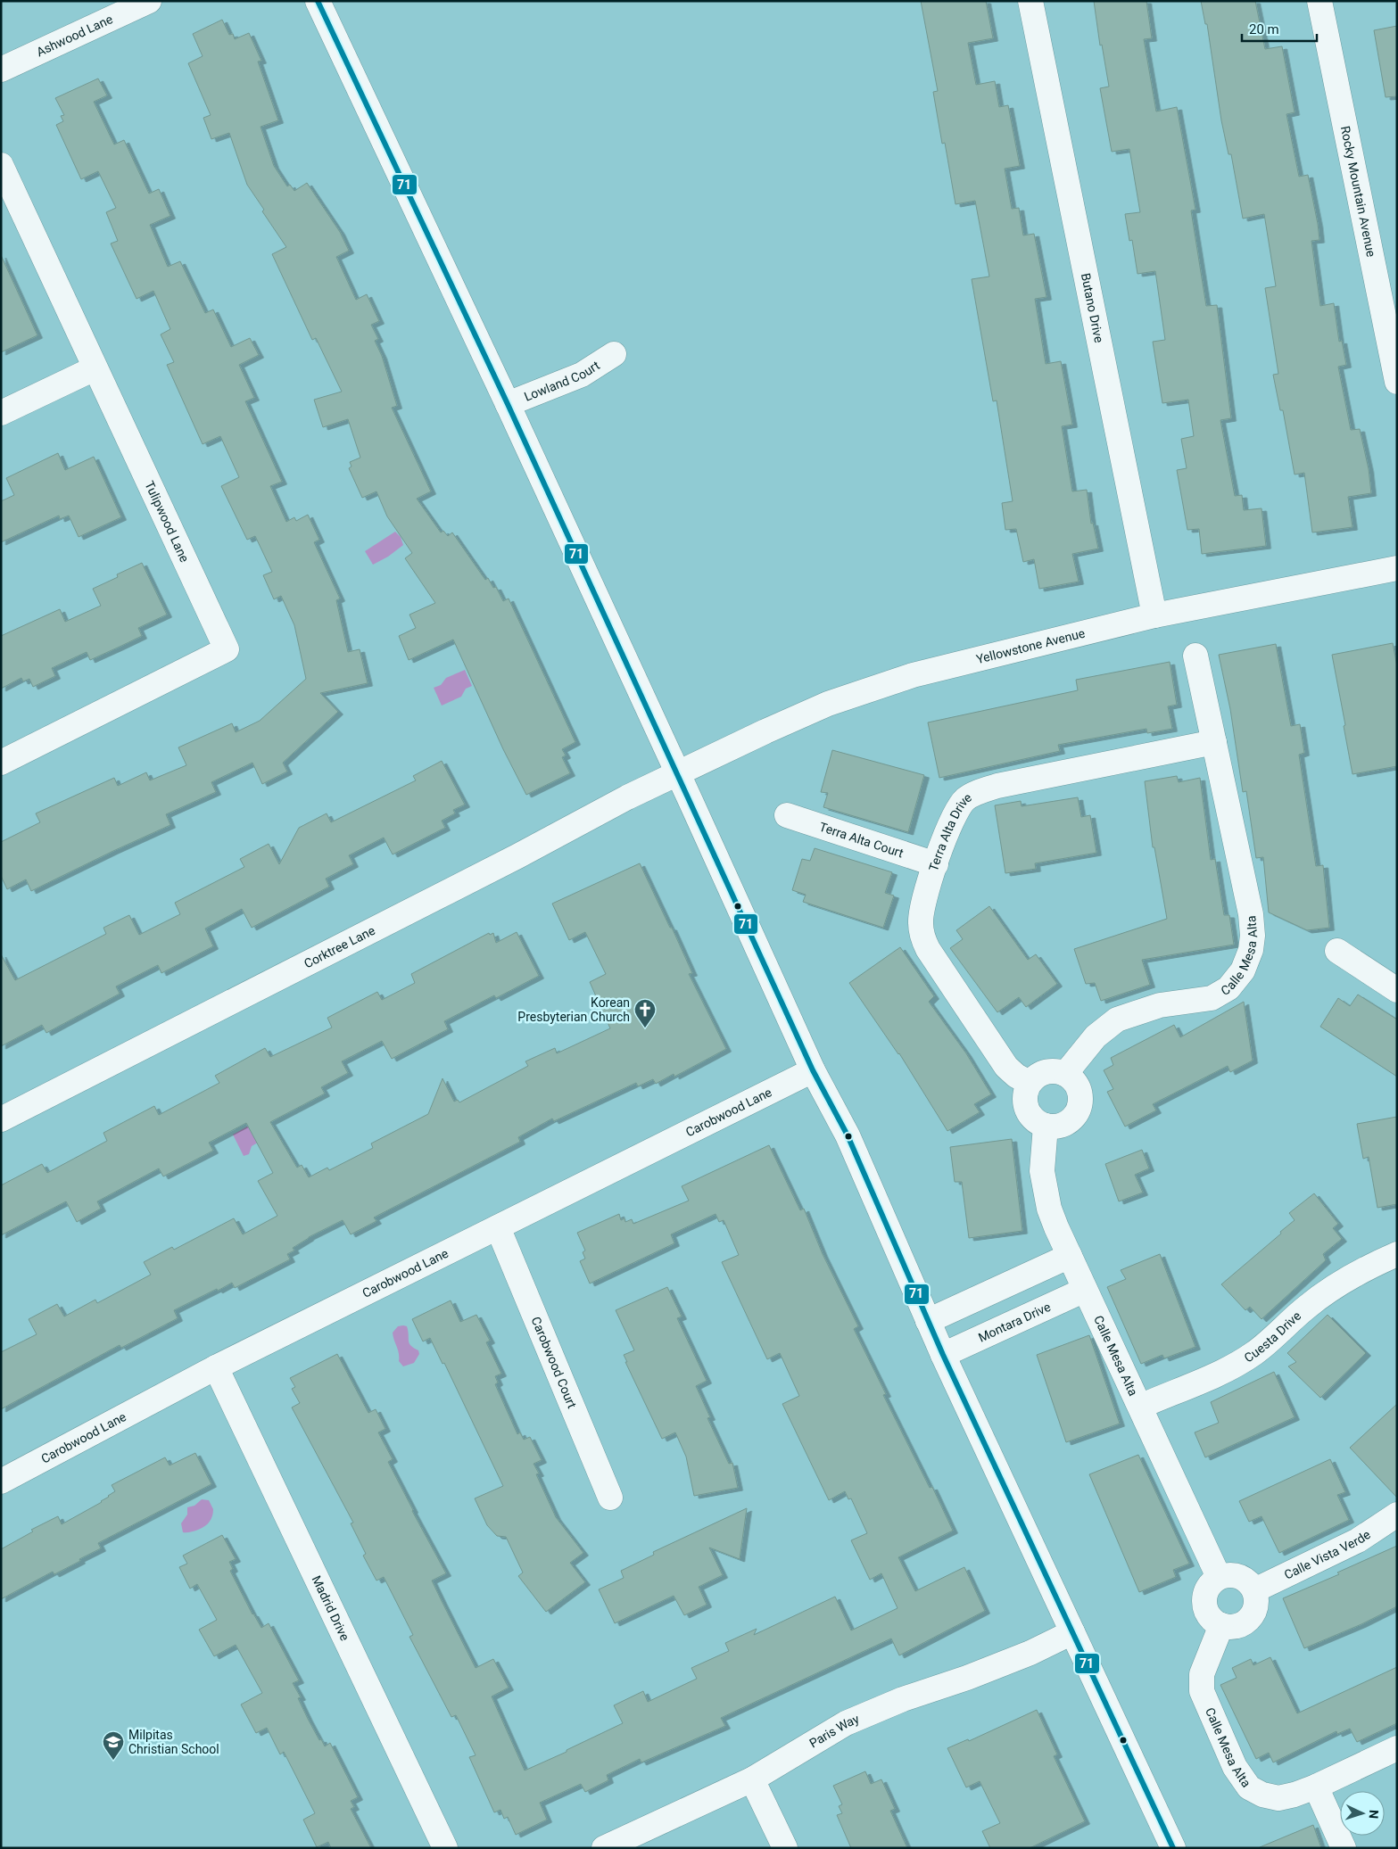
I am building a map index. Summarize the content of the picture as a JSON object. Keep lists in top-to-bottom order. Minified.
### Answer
{"streets":{"street":["Ashwood Lane","Rocky Mountain Avenue","Butano Drive","Lowland Court","Tulipwood Lane","Yellowstone Avenue","Terra Alta Drive","Terra Alta Court","Corktree Lane","Calle Mesa Alta","Carobwood Lane","Montara Drive","Cuesta Drive","Carobwood Court","Calle Vista Verde","Madrid Drive","Paris Way"]},"crossings":[["Butano Drive","Yellowstone Avenue"],["Yellowstone Avenue","Corktree Lane"],["Terra Alta Drive","Terra Alta Court"],["Terra Alta Drive","Calle Mesa Alta"],["Calle Mesa Alta","Montara Drive"],["Calle Mesa Alta","Cuesta Drive"],["Calle Mesa Alta","Calle Vista Verde"],["Carobwood Lane","Carobwood Court"],["Carobwood Lane","Madrid Drive"]],"places":{"church":["Korean Presbyterian Church"],"school or university":["Milpitas Christian School"]},"lines":["transit line 71"],"scale_bar":"20 m","north":"right"}
